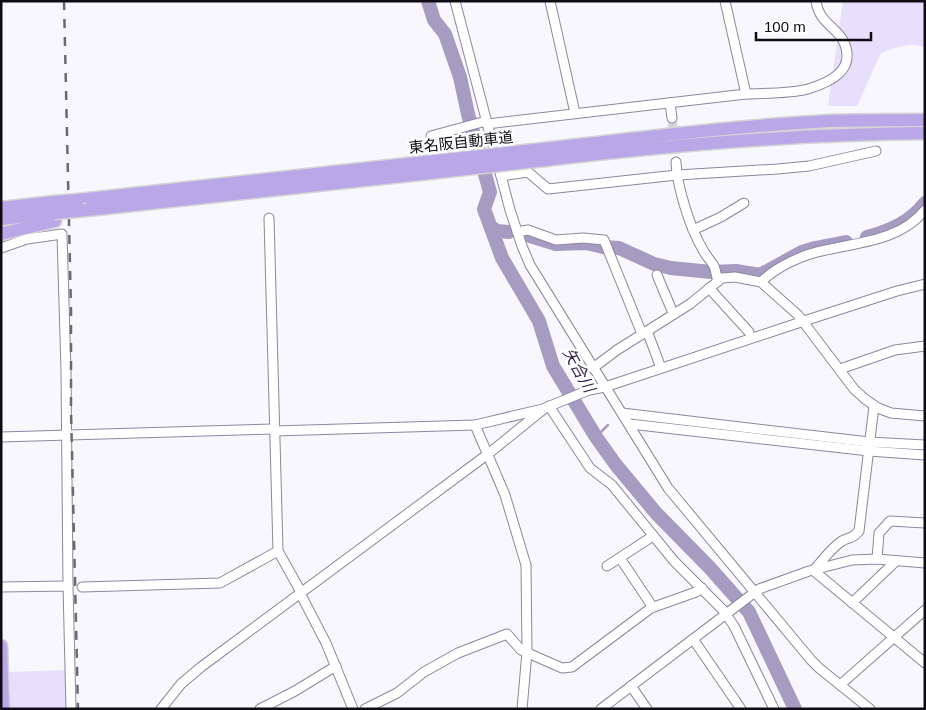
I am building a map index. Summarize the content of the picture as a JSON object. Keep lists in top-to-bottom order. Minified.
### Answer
{"streets":{"highway":["東名阪自動車道"]},"water":["矢合川"],"scale_bar":"100 m"}
